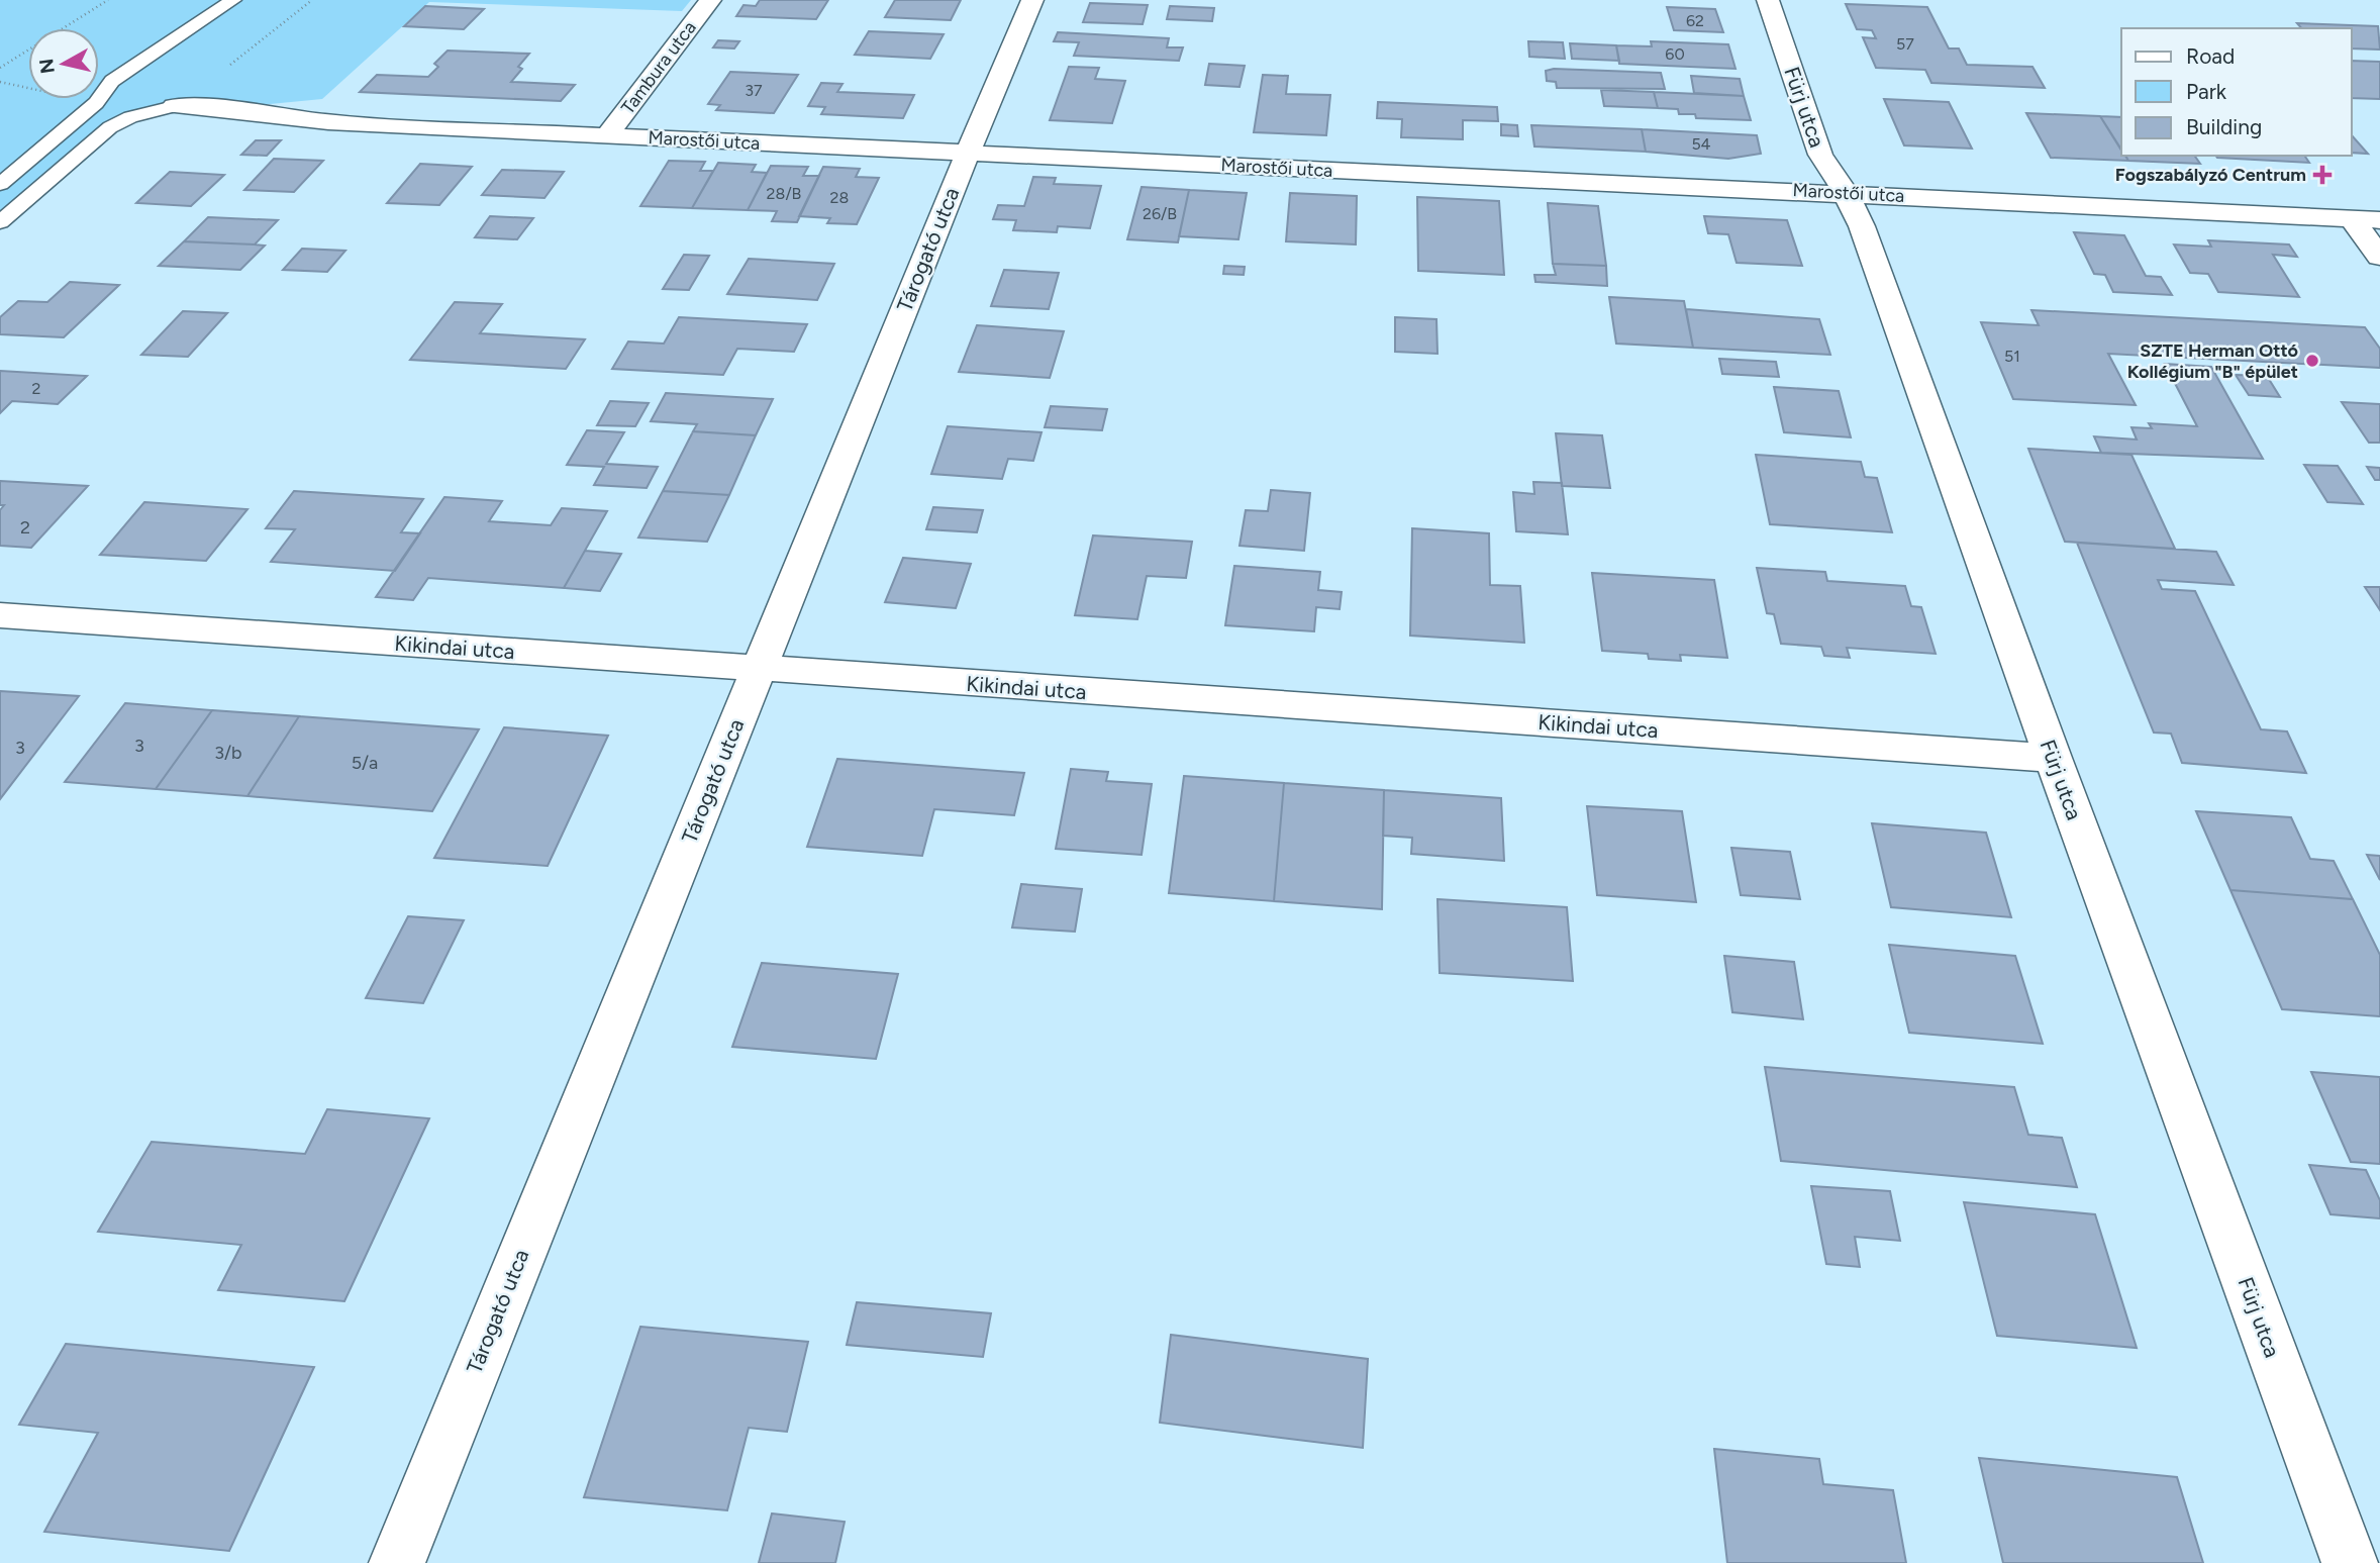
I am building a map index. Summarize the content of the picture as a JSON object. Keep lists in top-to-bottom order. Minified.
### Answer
{"streets":{"street":["Tambura utca","Fürj utca","Marostői utca","Tárogató utca","Kikindai utca"]},"crossings":[["Tambura utca","Marostői utca"],["Fürj utca","Marostői utca"],["Fürj utca","Kikindai utca"],["Marostői utca","Tárogató utca"],["Tárogató utca","Kikindai utca"]],"places":{"health":["Fogszabályzó Centrum"],"other":["SZTE Herman Ottó Kollégium \"B\" épület"]},"house_numbers":["62","57","60","37","54","28/B","28","26/B","51","2","2","3","3","3/b","5/a"],"legend":["Road","Park","Building"],"north":"left"}
